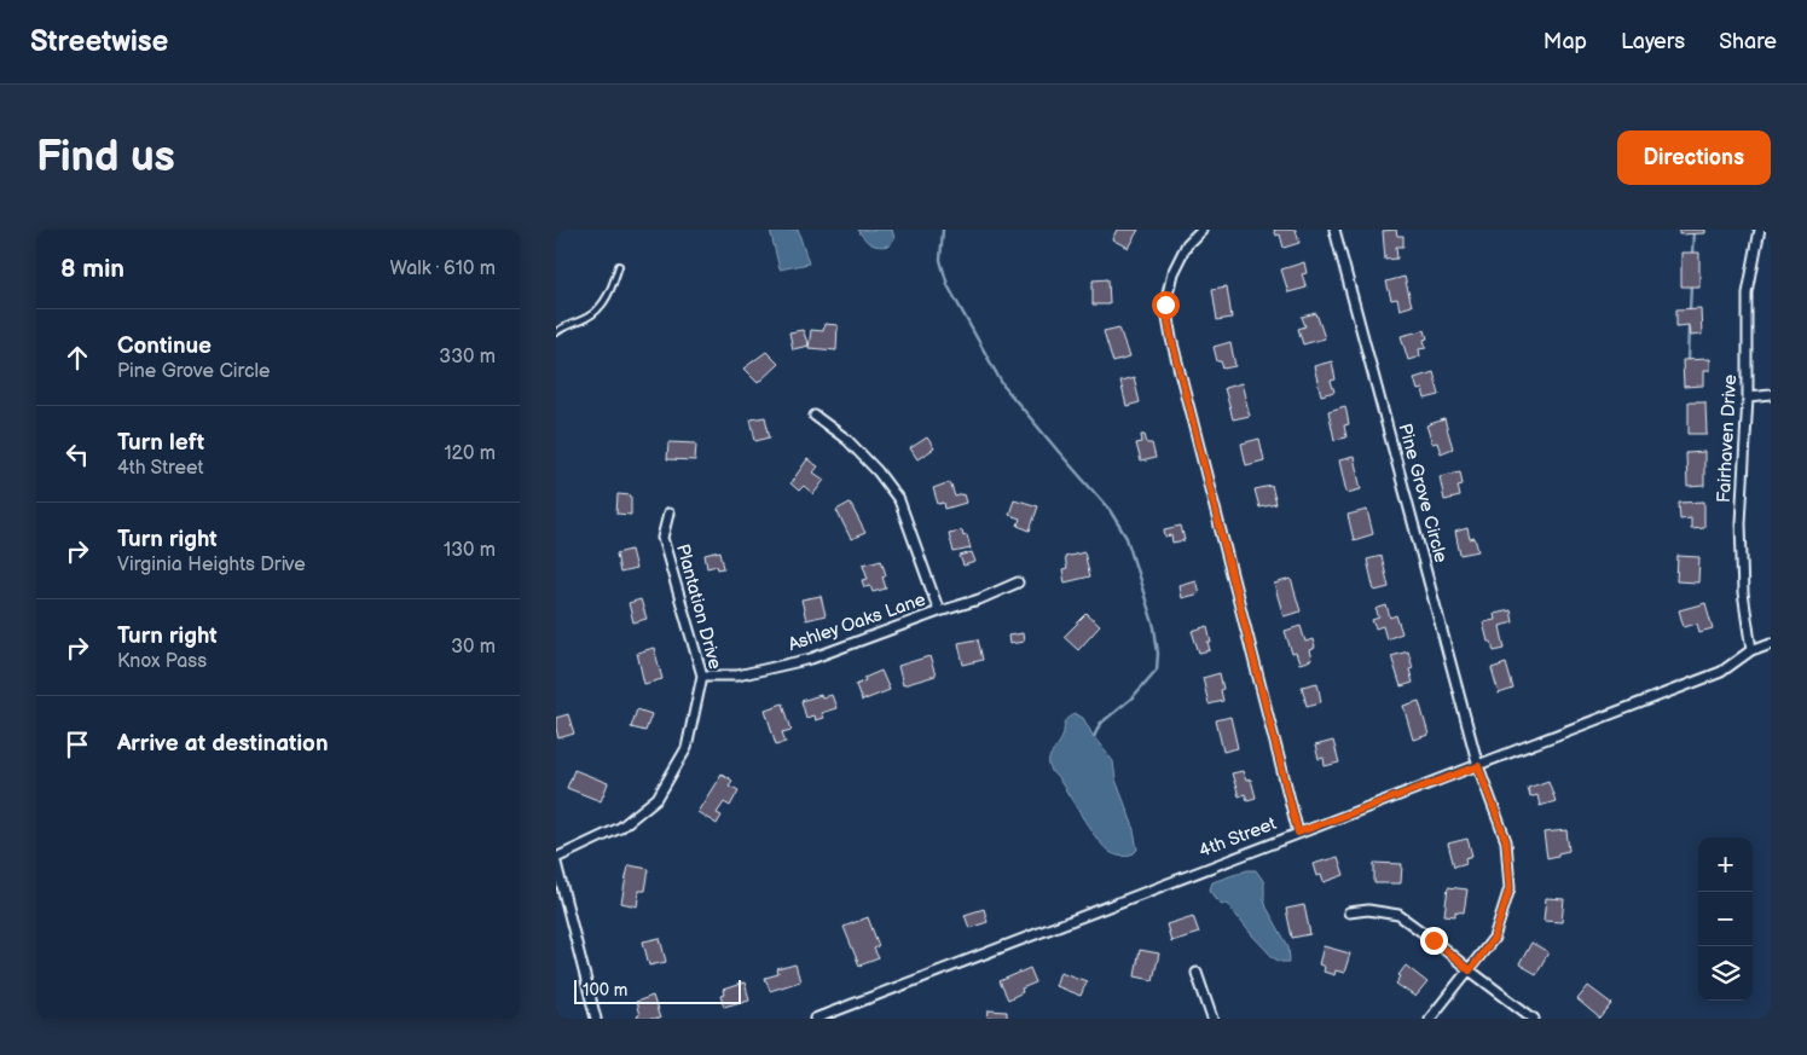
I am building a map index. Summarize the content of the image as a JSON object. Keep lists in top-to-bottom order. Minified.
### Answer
{"streets":{"street":["Fairhaven Drive","Pine Grove Circle","Plantation Drive","Ashley Oaks Lane","4th Street"]},"crossings":[["Fairhaven Drive","4th Street"],["Pine Grove Circle","4th Street"],["Plantation Drive","Ashley Oaks Lane"]],"scale_bar":"100 m","page":{"header":"Streetwise","nav":["Map","Layers","Share"],"buttons":"Directions","title":"Find us","heading":["8 min","Walk · 610 m"],"list":[["Continue","Pine Grove Circle","330 m"],["Turn left","4th Street","120 m"],["Turn right","Virginia Heights Drive","130 m"],["Turn right","Knox Pass","30 m"],"Arrive at destination"],"map_buttons":["+","−"],"scale":"100 m"}}
